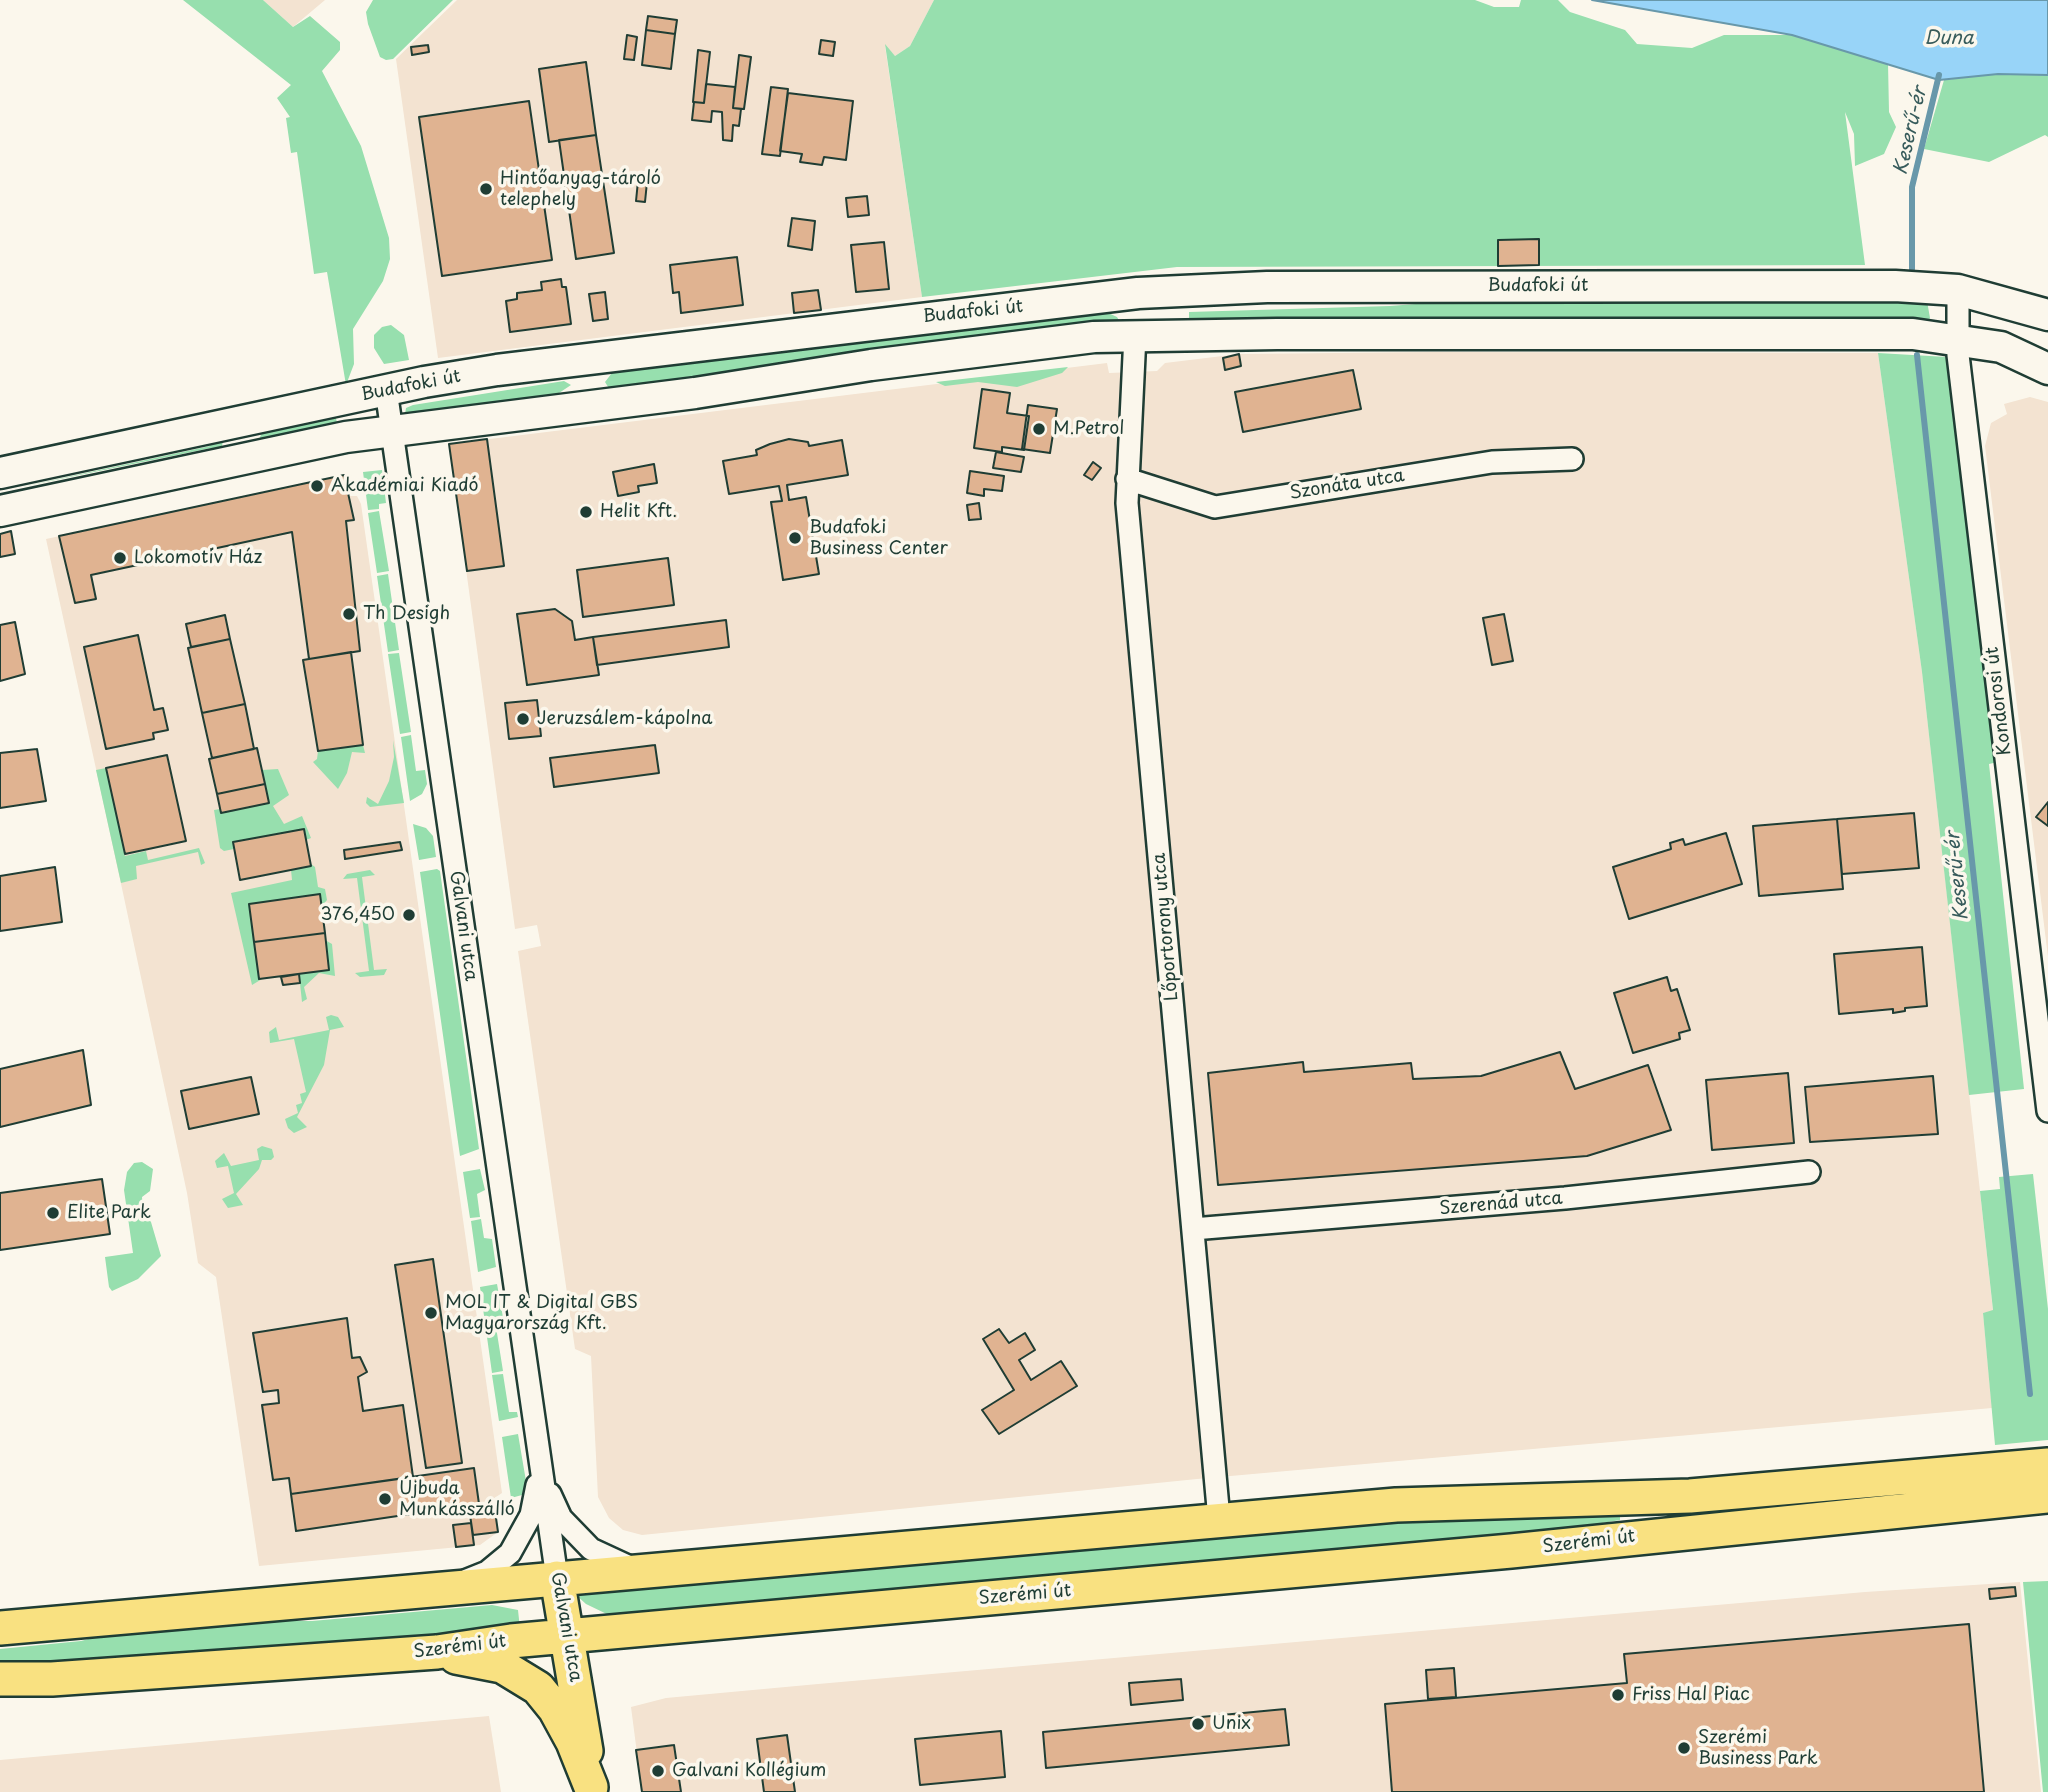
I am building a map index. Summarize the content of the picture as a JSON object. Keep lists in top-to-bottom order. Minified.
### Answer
{"streets":{"main road":["Budafoki út","Galvani utca","Szerémi út"],"street":["Szonáta utca","Kondorosi út","Lőportorony utca","Szerenád utca"]},"crossings":[["Budafoki út","Kondorosi út"],["Budafoki út","Galvani utca"],["Szonáta utca","Lőportorony utca"],["Galvani utca","Szerémi út"],["Lőportorony utca","Szerenád utca"]],"water":["Duna","Keserű-ér"],"places":["Hintőanyag-tároló telephely","M.Petrol","Akadémiai Kiadó","Helit Kft.","Budafoki Business Center","Lokomotív Ház","Th Desigh","Jeruzsálem-kápolna","376,450","Elite Park","MOL IT & Digital GBS Magyarország Kft.","Újbuda Munkásszálló","Friss Hal Piac","Unix","Szerémi Business Park","Galvani Kollégium"]}
